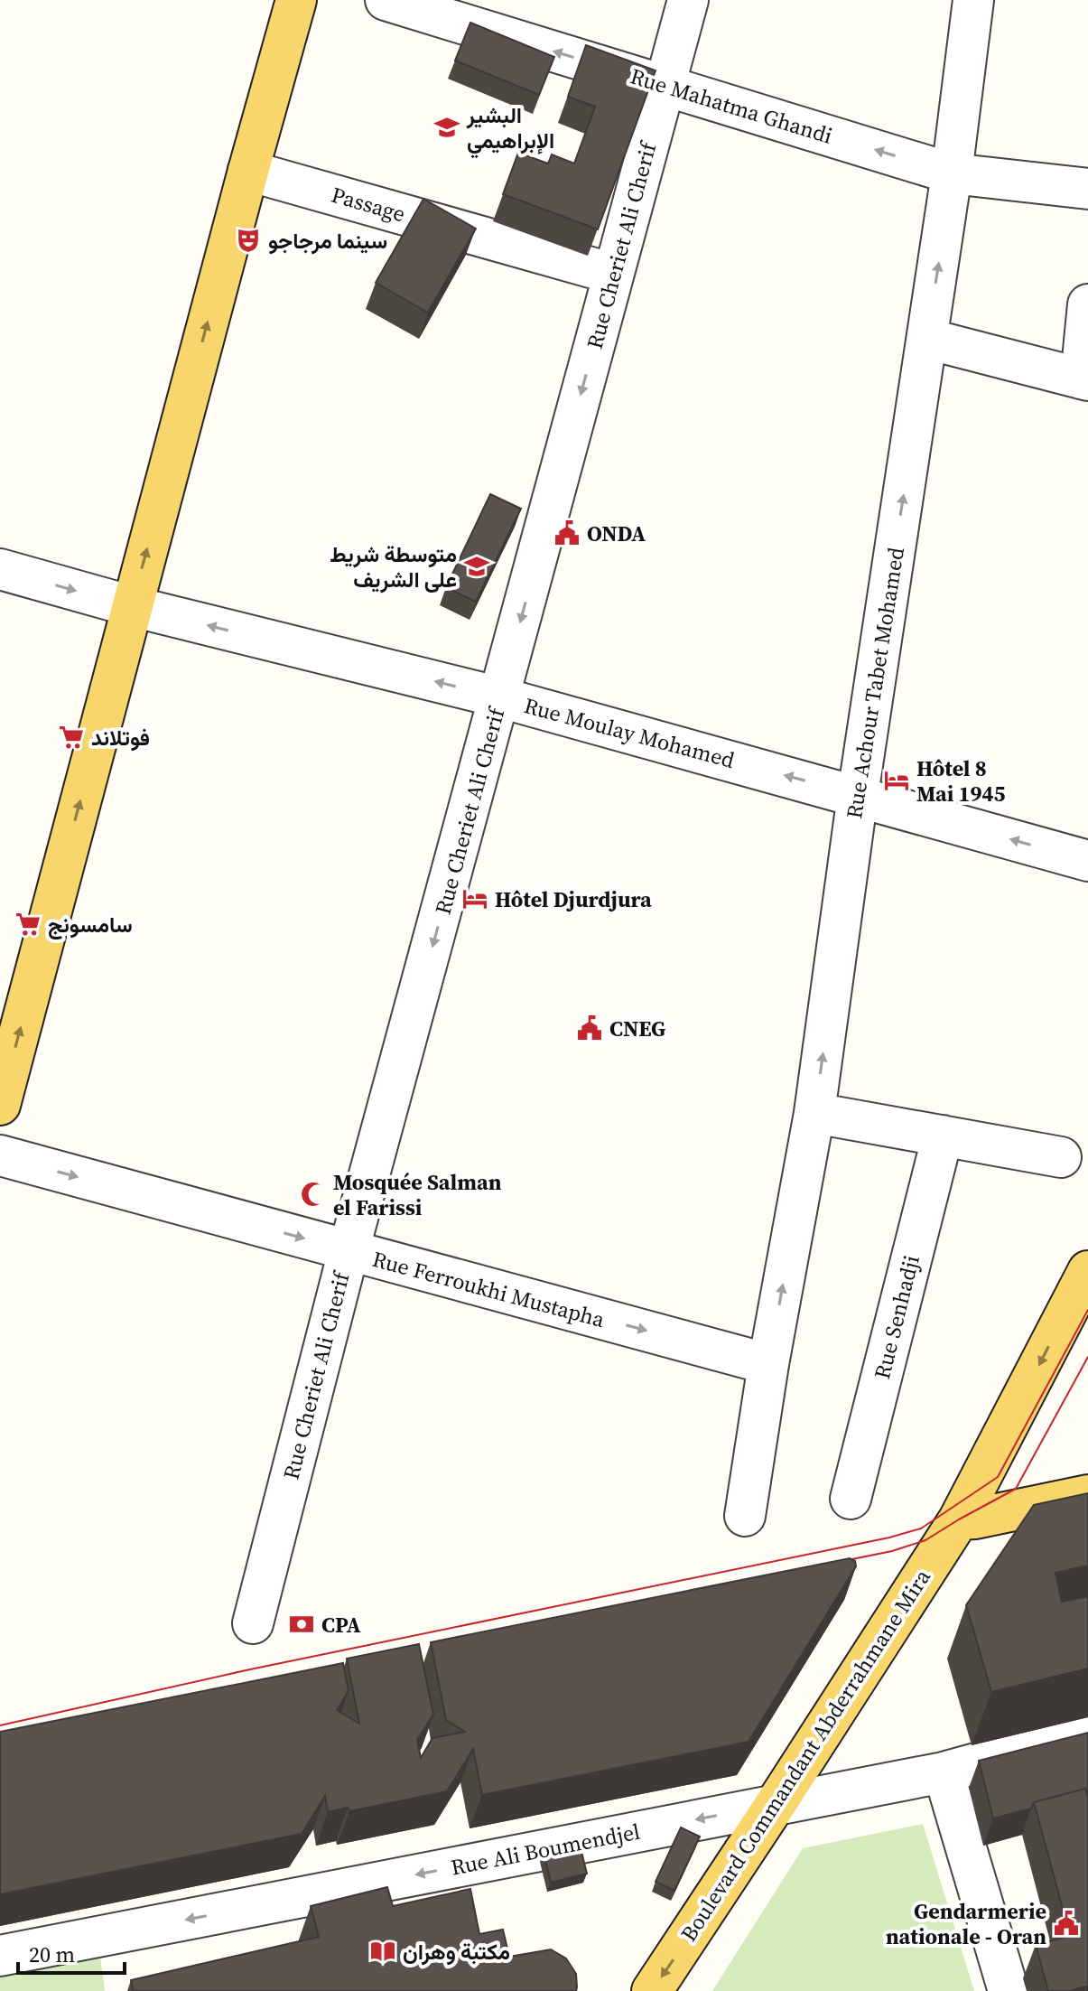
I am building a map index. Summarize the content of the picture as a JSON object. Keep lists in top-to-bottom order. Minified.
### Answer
{"streets":{"main road":["Boulevard Commandant Abderrahmane Mira"],"street":["Rue Mahatma Ghandi","Passage","Rue Cheriet Ali Cherif","Rue Achour Tabet Mohamed","Rue Moulay Mohamed","Rue Ferroukhi Mustapha","Rue Senhadji","Rue Ali Boumendjel"]},"crossings":[["Rue Mahatma Ghandi","Rue Cheriet Ali Cherif"],["Rue Mahatma Ghandi","Rue Achour Tabet Mohamed"],["Passage","Rue Cheriet Ali Cherif"],["Rue Cheriet Ali Cherif","Rue Moulay Mohamed"],["Rue Cheriet Ali Cherif","Rue Ferroukhi Mustapha"],["Rue Achour Tabet Mohamed","Rue Moulay Mohamed"],["Rue Achour Tabet Mohamed","Rue Ferroukhi Mustapha"],["Boulevard Commandant Abderrahmane Mira","Rue Ali Boumendjel"]],"one_way":["Rue Mahatma Ghandi","Rue Cheriet Ali Cherif","Rue Achour Tabet Mohamed","Rue Ferroukhi Mustapha","Boulevard Commandant Abderrahmane Mira","Rue Ali Boumendjel"],"places":{"school or university":["البشير الإبراهيمي","متوسطة شريط على الشريف"],"theatre":["سينما مرجاجو"],"public building":["ONDA","CNEG","Gendarmerie nationale - Oran"],"supermarket":["فوتلاند","سامسونج"],"hotel":["Hôtel 8 Mai 1945","Hôtel Djurdjura"],"mosque":["Mosquée Salman el Farissi"],"bank":["CPA"],"library":["مكتبة وهران"]},"scale_bar":"20 m"}
